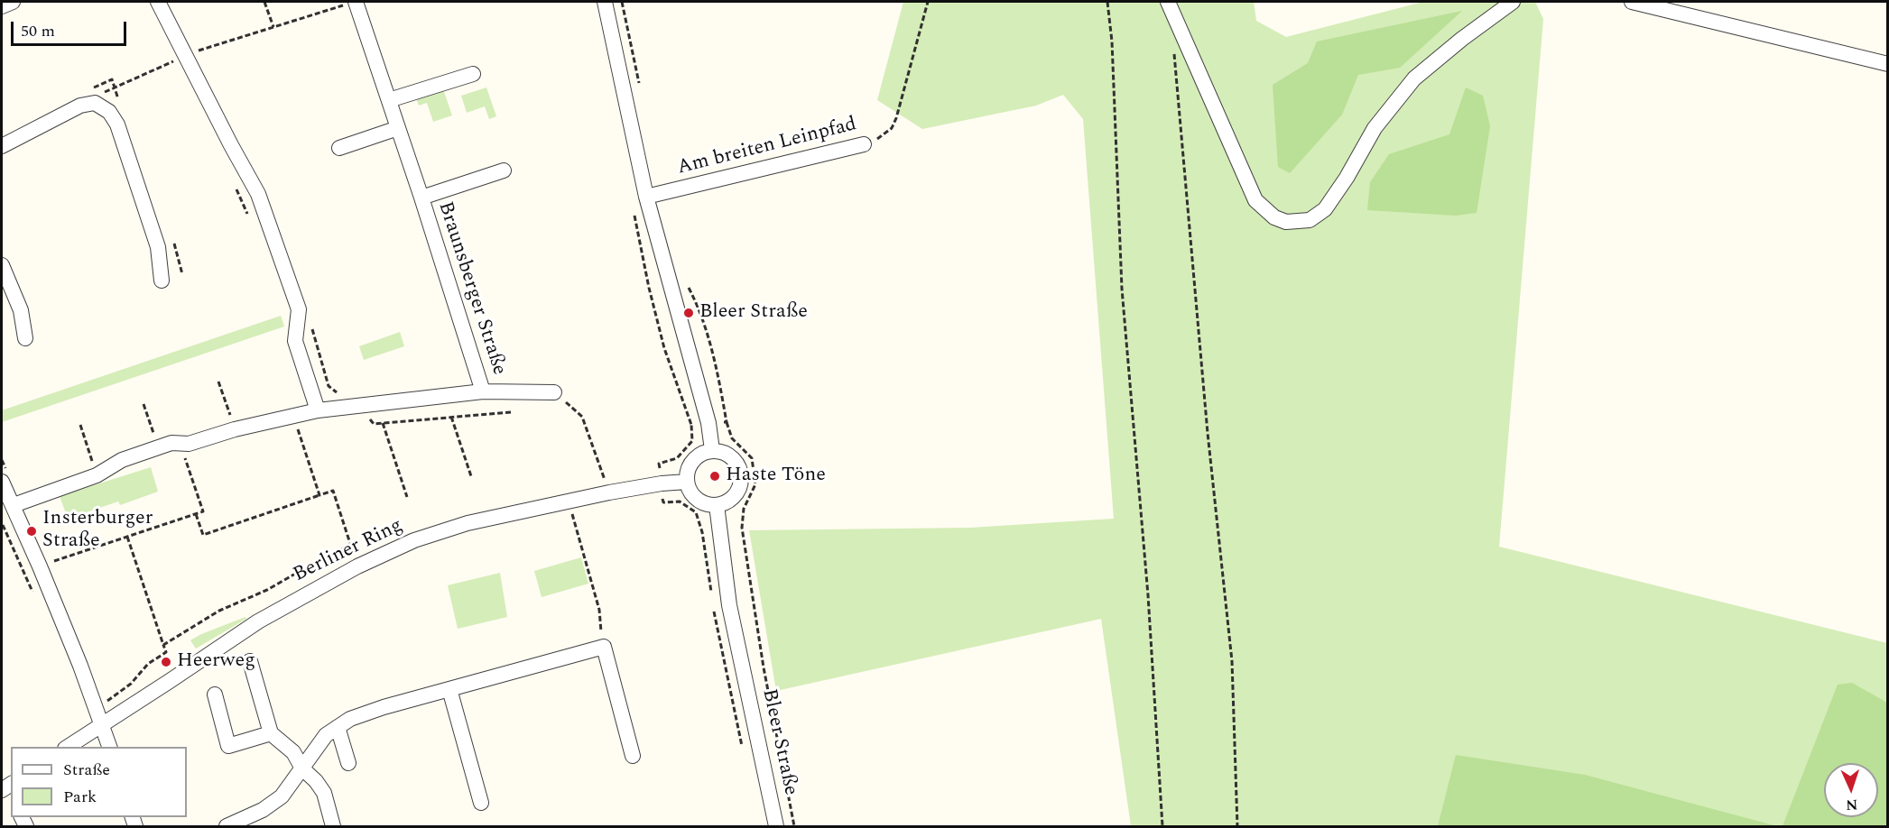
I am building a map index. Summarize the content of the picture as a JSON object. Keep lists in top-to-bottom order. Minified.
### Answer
{"streets":{"street":["Am breiten Leinpfad","Braunsberger Straße","Berliner Ring","Bleer Straße"]},"crossings":[["Berliner Ring","Bleer Straße"]],"places":["Bleer Straße","Haste Töne","Insterburger Straße","Heerweg"],"legend":["Straße","Park"],"scale_bar":"50 m","north":"bottom"}
